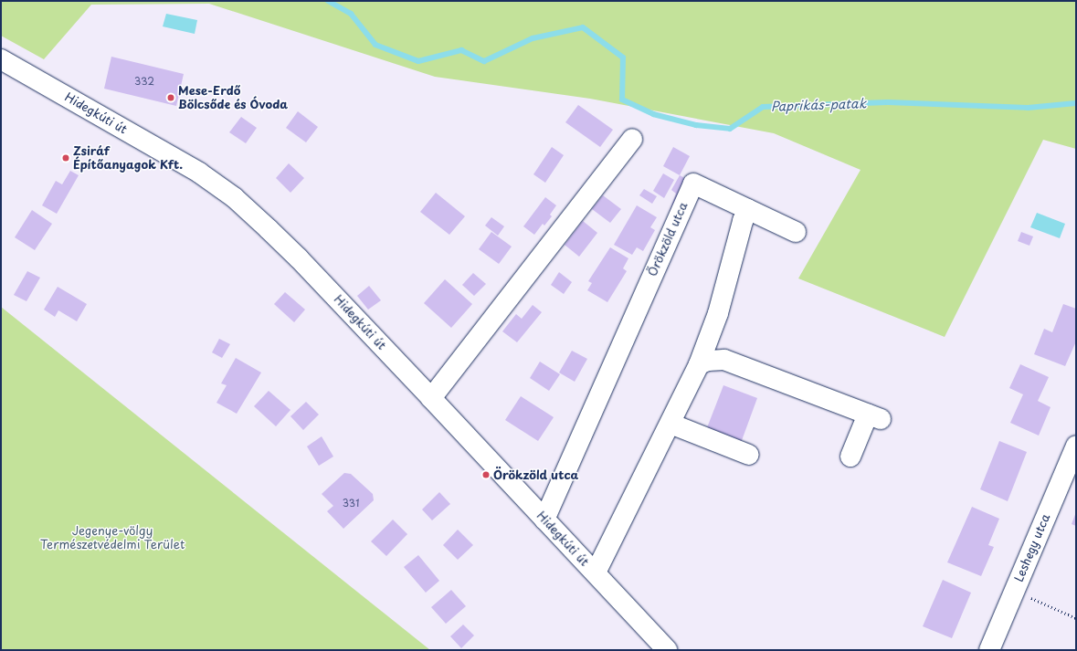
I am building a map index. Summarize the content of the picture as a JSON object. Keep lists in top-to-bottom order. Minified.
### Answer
{"streets":{"main road":["Hidegkúti út","Örökzöld utca","Leshegy utca"]},"crossings":[["Hidegkúti út","Örökzöld utca"]],"water":["Paprikás-patak"],"parks":["Jegenye-völgy Természetvédelmi Terület"],"places":["Mese-Erdő Bölcsőde és Óvoda","Zsiráf Építőanyagok Kft.","Örökzöld utca"],"house_numbers":["332","331"]}
